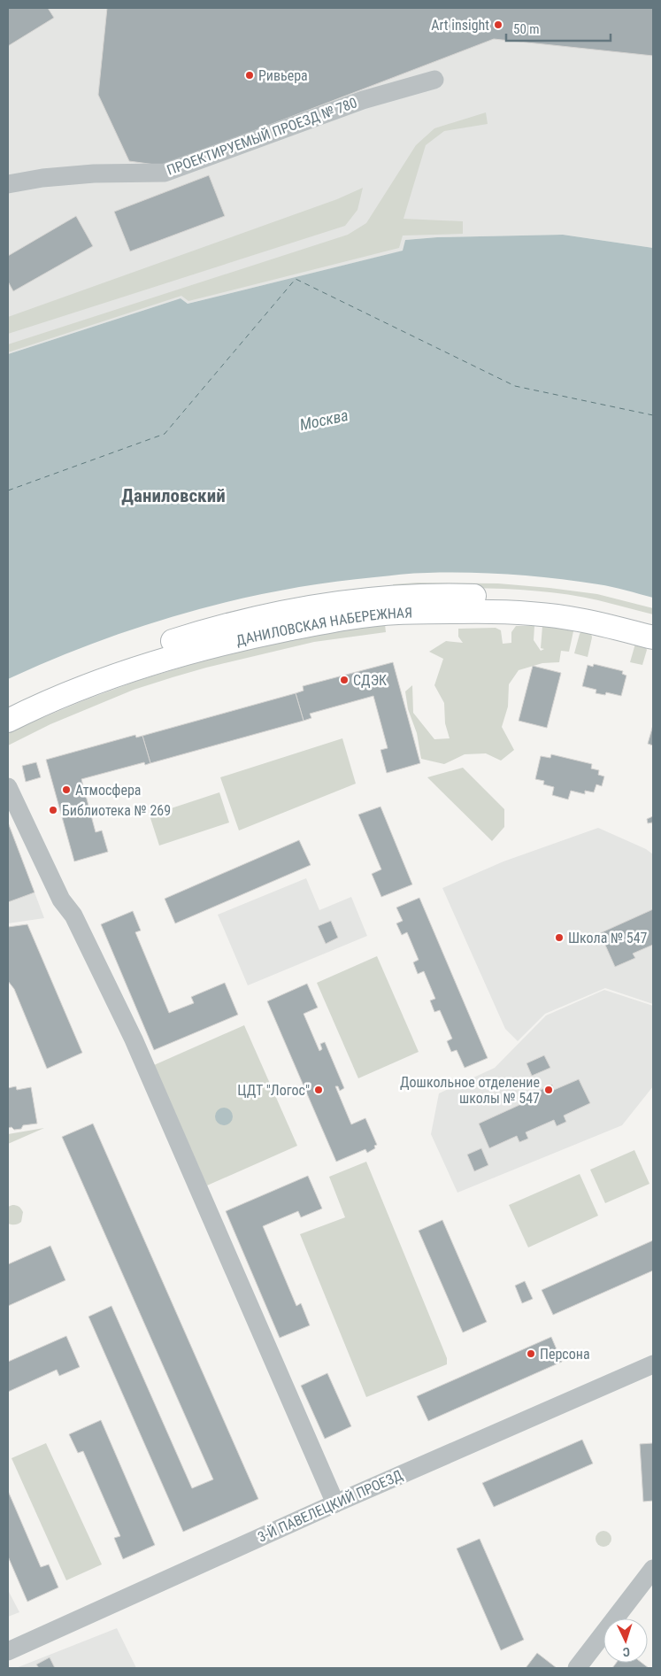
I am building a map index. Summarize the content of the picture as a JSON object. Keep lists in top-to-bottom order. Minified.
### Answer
{"streets":{"main road":["ДАНИЛОВСКАЯ НАБЕРЕЖНАЯ"],"street":["ПРОЕКТИРУЕМЫЙ ПРОЕЗД № 780","3-Й ПАВЕЛЕЦКИЙ ПРОЕЗД"]},"districts":["Даниловский"],"water":["Москва"],"places":["Art insight","Ривьера","СДЭК","Атмосфера","Библиотека № 269","Школа № 547","ЦДТ \"Логос\"","Дошкольное отделение школы № 547","Персона"],"scale_bar":"50 m","north":"bottom"}
